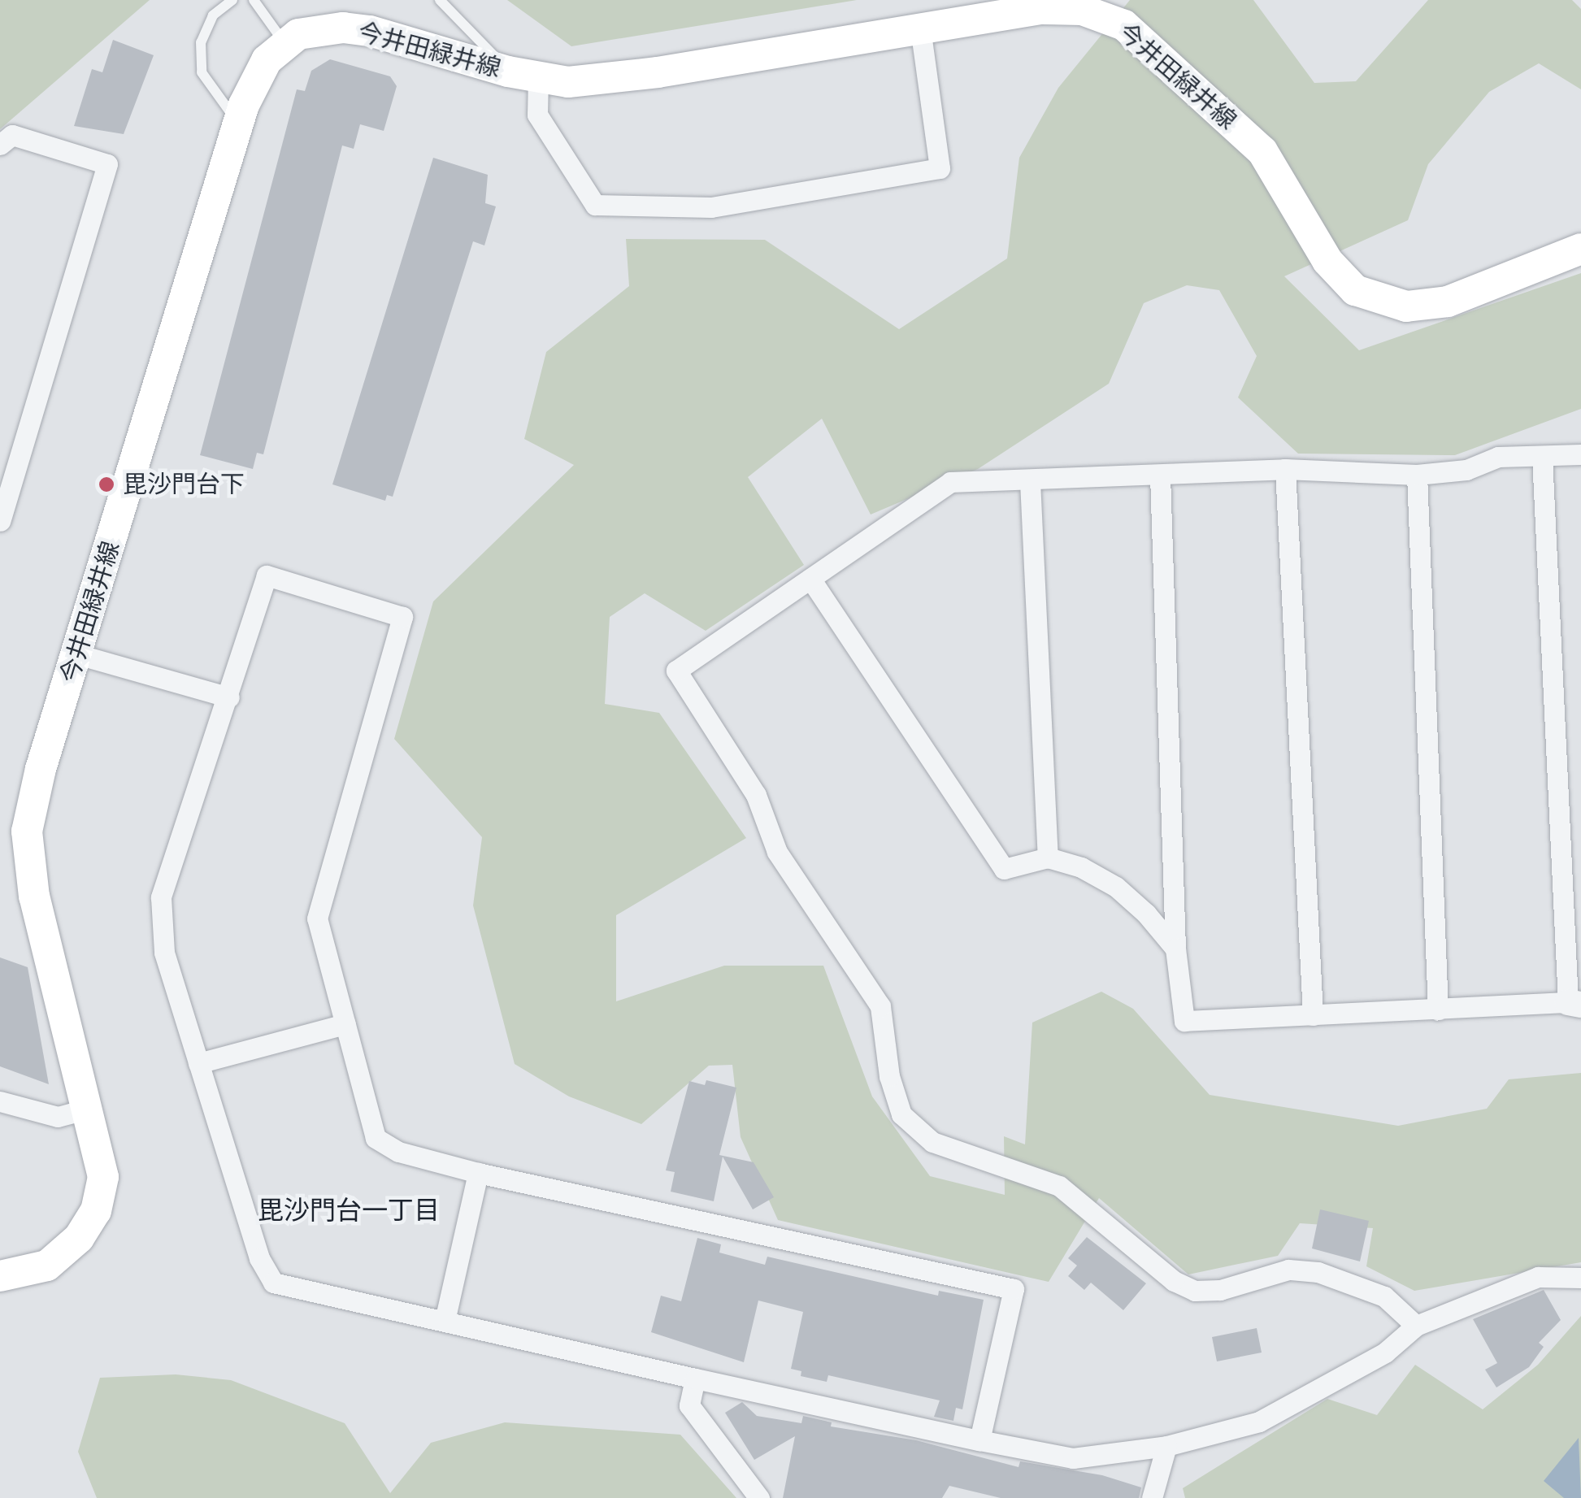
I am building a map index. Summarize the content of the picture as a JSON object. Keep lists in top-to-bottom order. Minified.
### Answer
{"streets":{"main road":["今井田緑井線"]},"districts":["毘沙門台一丁目"],"places":["毘沙門台下"]}
